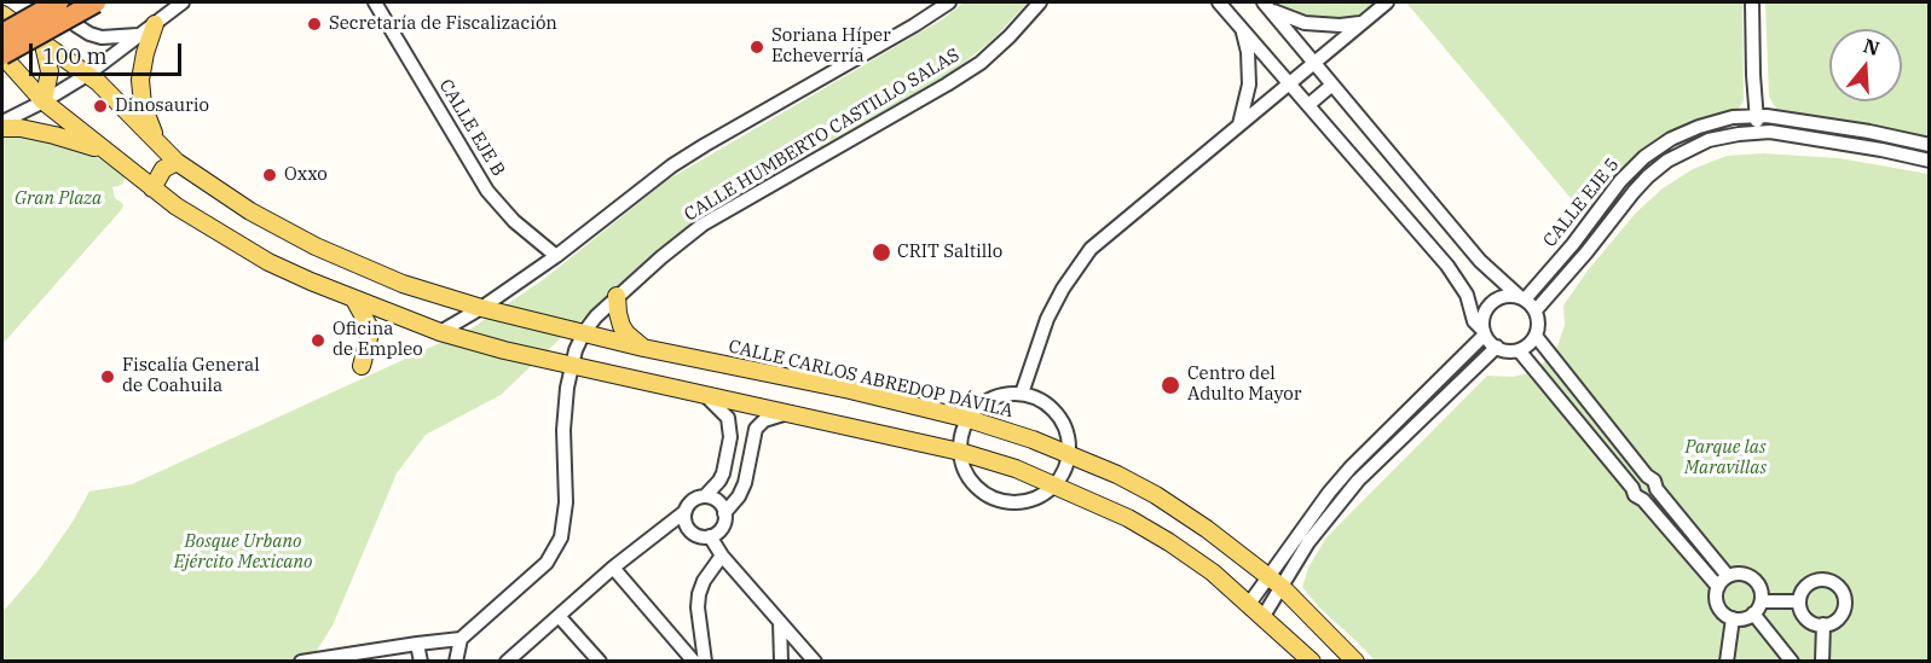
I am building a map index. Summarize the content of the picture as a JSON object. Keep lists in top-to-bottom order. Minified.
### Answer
{"streets":{"main road":["CALLE CARLOS ABREDOP DÁVILA"],"street":["CALLE EJE B","CALLE HUMBERTO CASTILLO SALAS","CALLE EJE 5"]},"crossings":[["CALLE HUMBERTO CASTILLO SALAS","CALLE CARLOS ABREDOP DÁVILA"]],"parks":["Gran Plaza","Parque las Maravillas","Bosque Urbano Ejército Mexicano"],"places":["Secretaría de Fiscalización","Soriana Híper Echeverría","Dinosaurio","Oxxo","CRIT Saltillo","Oficina de Empleo","Fiscalía General de Coahuila","Centro del Adulto Mayor"],"scale_bar":"100 m","north":"top"}
